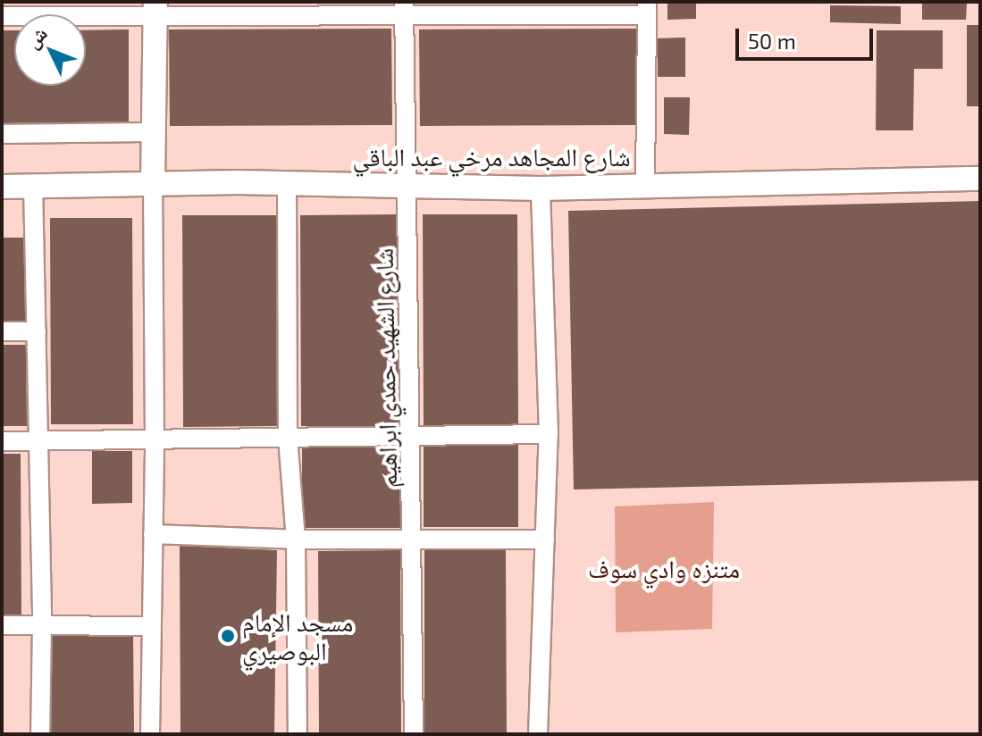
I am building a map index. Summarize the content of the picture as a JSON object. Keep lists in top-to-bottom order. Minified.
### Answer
{"streets":{"street":["شارع المجاهد مرخي عبد الباقي","شارع الشهيد حمدي ابراهيم"]},"crossings":[["شارع المجاهد مرخي عبد الباقي","شارع الشهيد حمدي ابراهيم"]],"parks":["متنزه وادي سوف"],"places":["مسجد الإمام البوصيري"],"scale_bar":"50 m","north":"top left"}
